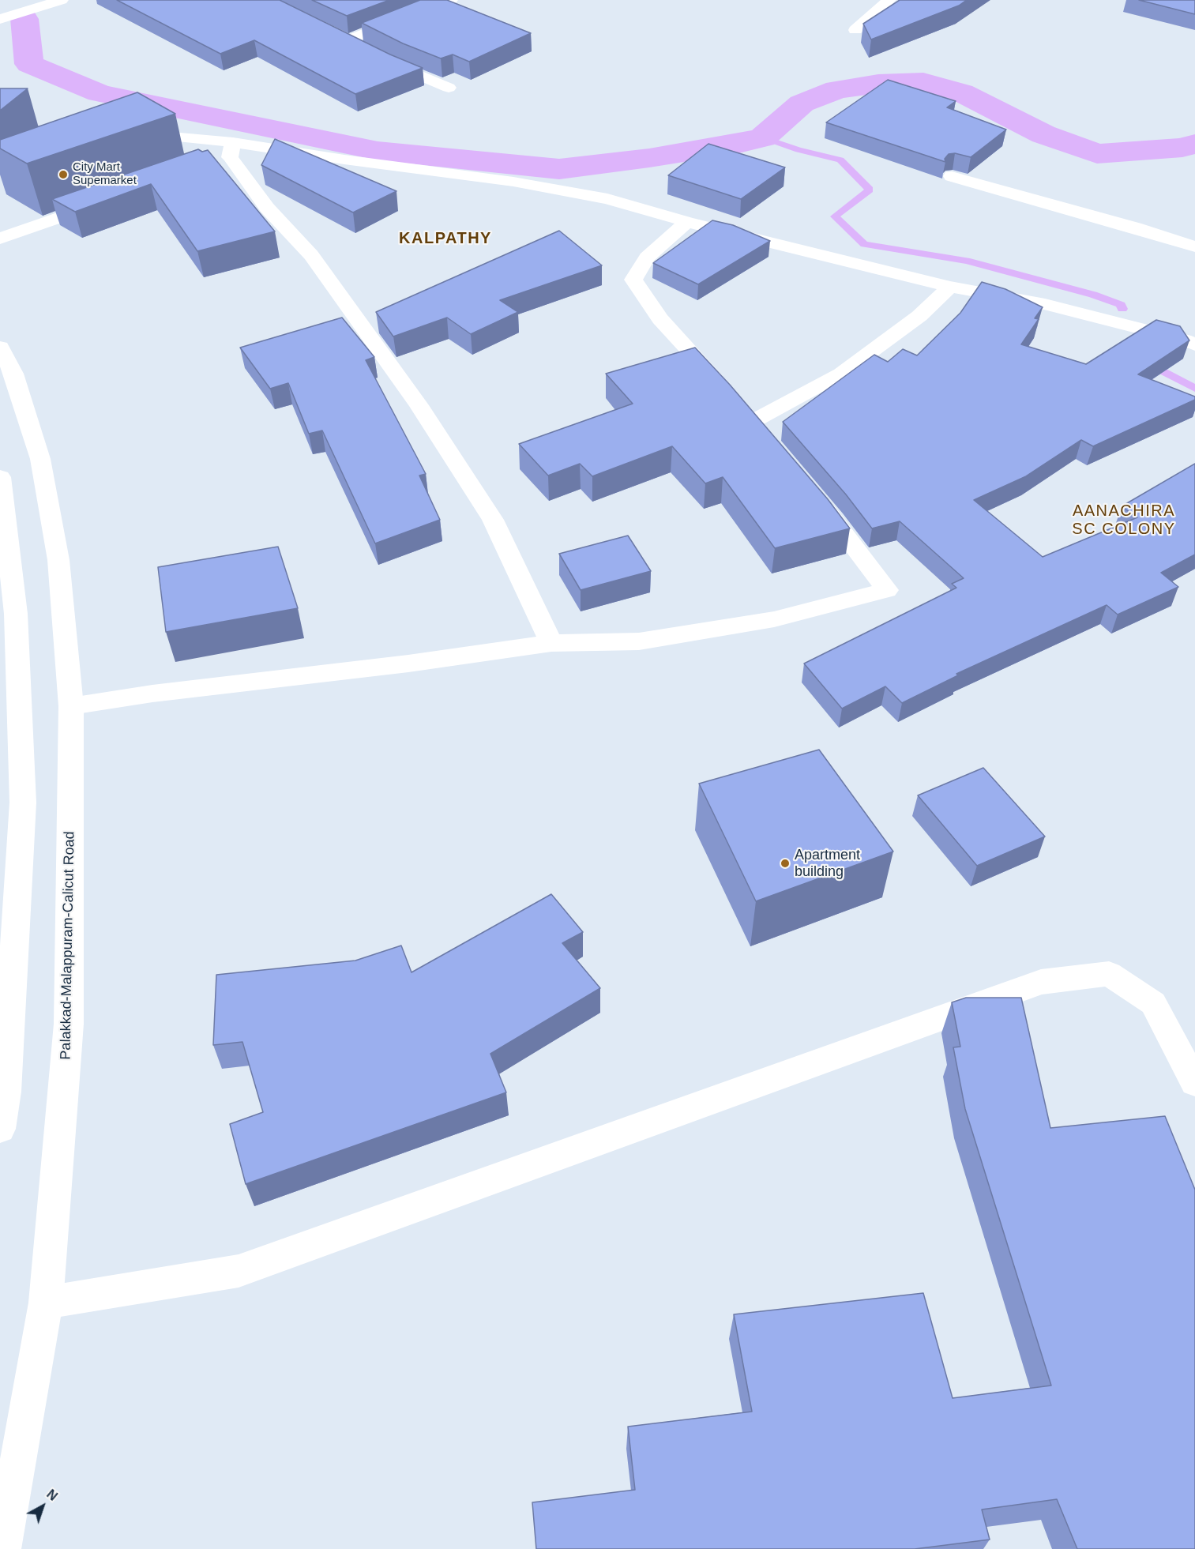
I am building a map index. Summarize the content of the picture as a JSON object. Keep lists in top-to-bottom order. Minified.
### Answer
{"streets":{"main road":["Palakkad-Malappuram-Calicut Road"]},"districts":["KALPATHY","AANACHIRA SC COLONY"],"places":["City Mart Supemarket","Apartment building"],"north":"top right"}
